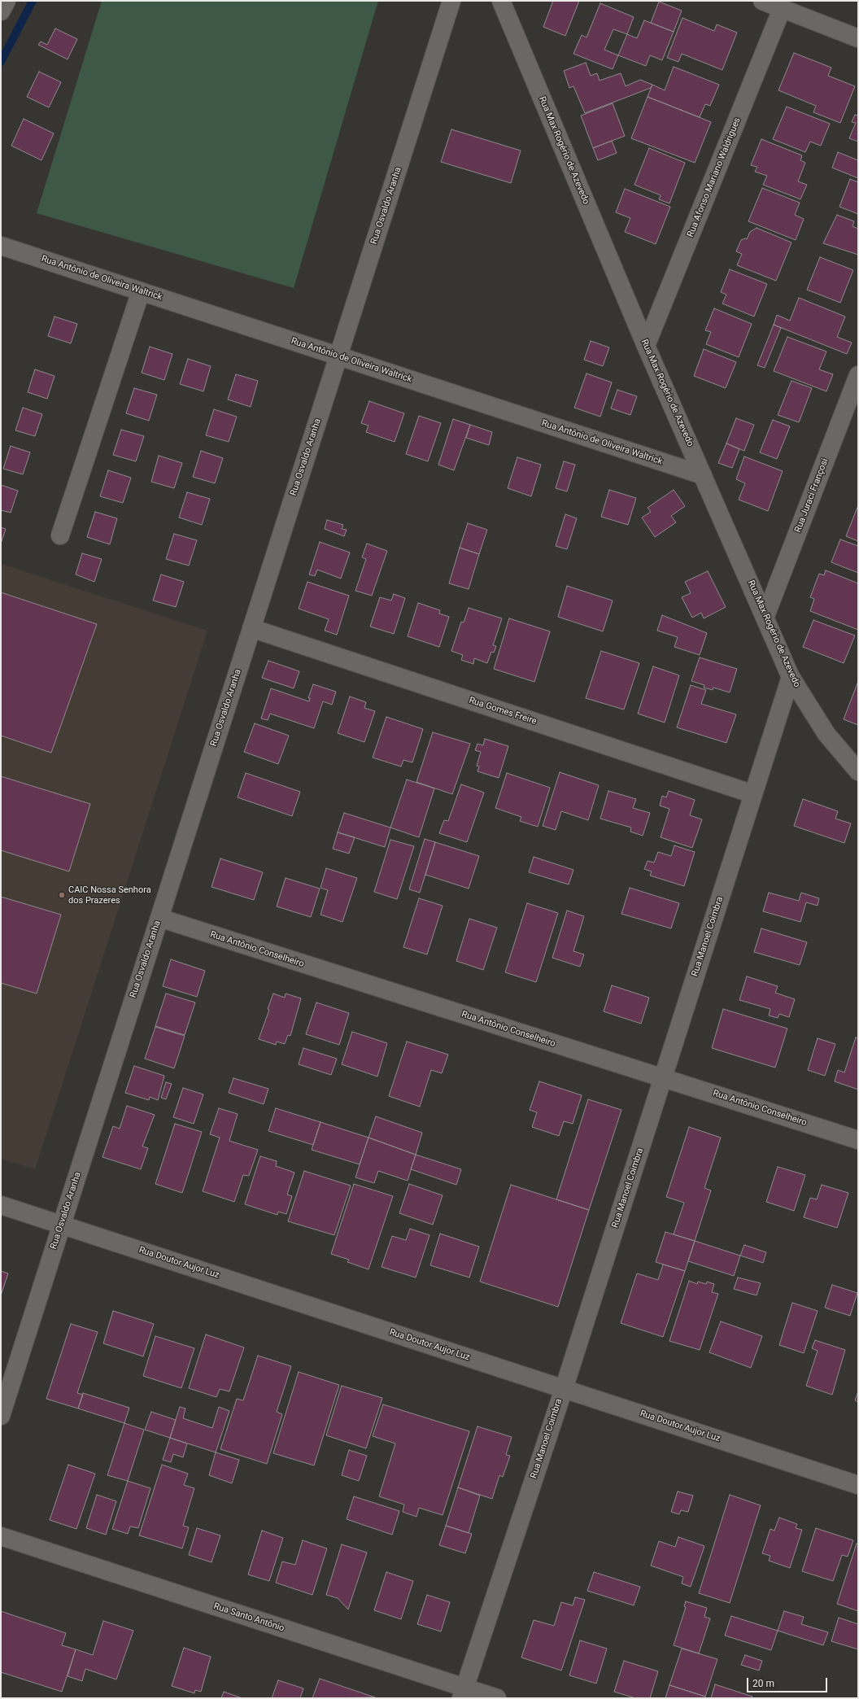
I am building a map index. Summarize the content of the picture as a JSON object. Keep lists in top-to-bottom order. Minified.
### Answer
{"streets":{"street":["Rua Max Rogério de Azevedo","Rua Afonso Mariano Waldrigues","Rua Osvaldo Aranha","Rua Antônio de Oliveira Waltrick","Rua Juraci Françosi","Rua Gomes Freire","Rua Manoel Coimbra","Rua Antônio Conselheiro","Rua Doutor Aujor Luz","Rua Santo Antônio"]},"crossings":[["Rua Max Rogério de Azevedo","Rua Afonso Mariano Waldrigues"],["Rua Max Rogério de Azevedo","Rua Antônio de Oliveira Waltrick"],["Rua Max Rogério de Azevedo","Rua Juraci Françosi"],["Rua Max Rogério de Azevedo","Rua Manoel Coimbra"],["Rua Osvaldo Aranha","Rua Antônio de Oliveira Waltrick"],["Rua Osvaldo Aranha","Rua Gomes Freire"],["Rua Osvaldo Aranha","Rua Antônio Conselheiro"],["Rua Osvaldo Aranha","Rua Doutor Aujor Luz"],["Rua Gomes Freire","Rua Manoel Coimbra"],["Rua Manoel Coimbra","Rua Antônio Conselheiro"],["Rua Manoel Coimbra","Rua Doutor Aujor Luz"],["Rua Manoel Coimbra","Rua Santo Antônio"]],"places":["CAIC Nossa Senhora dos Prazeres"],"scale_bar":"20 m"}
